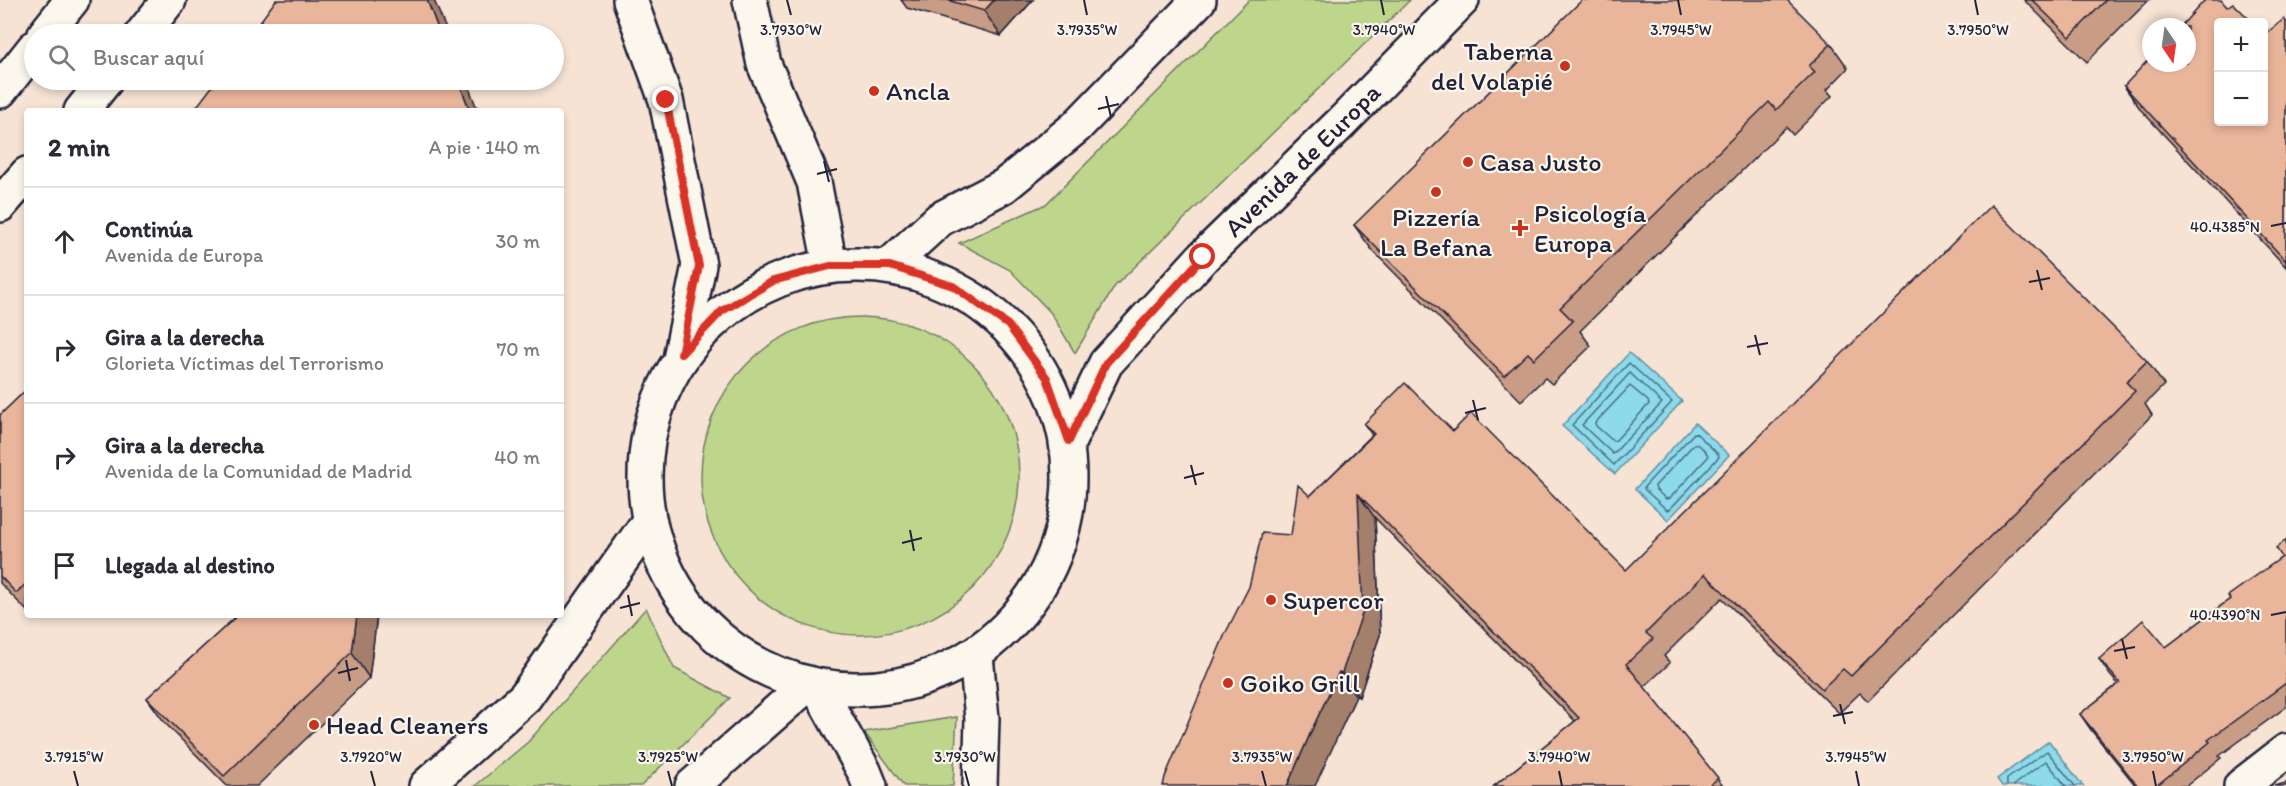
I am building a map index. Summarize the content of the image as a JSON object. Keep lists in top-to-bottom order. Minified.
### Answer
{"streets":{"main road":["Avenida de Europa"]},"places":{"other":["Taberna del Volapié","Ancla","Casa Justo","Pizzería La Befana","Supercor","Goiko Grill","Head Cleaners"],"health":["Psicología Europa"]},"north":"bottom","page":{"map_buttons":["+","−"],"search":"Buscar aquí","heading":["2 min","A pie · 140 m"],"list":[["Continúa","Avenida de Europa","30 m"],["Gira a la derecha","Glorieta Víctimas del Terrorismo","70 m"],["Gira a la derecha","Avenida de la Comunidad de Madrid","40 m"],"Llegada al destino"]},"coordinates":["3.7930°W","3.7935°W","3.7940°W","3.7945°W","3.7950°W","40.4385°N","40.4390°N","3.7915°W","3.7920°W","3.7925°W"]}
